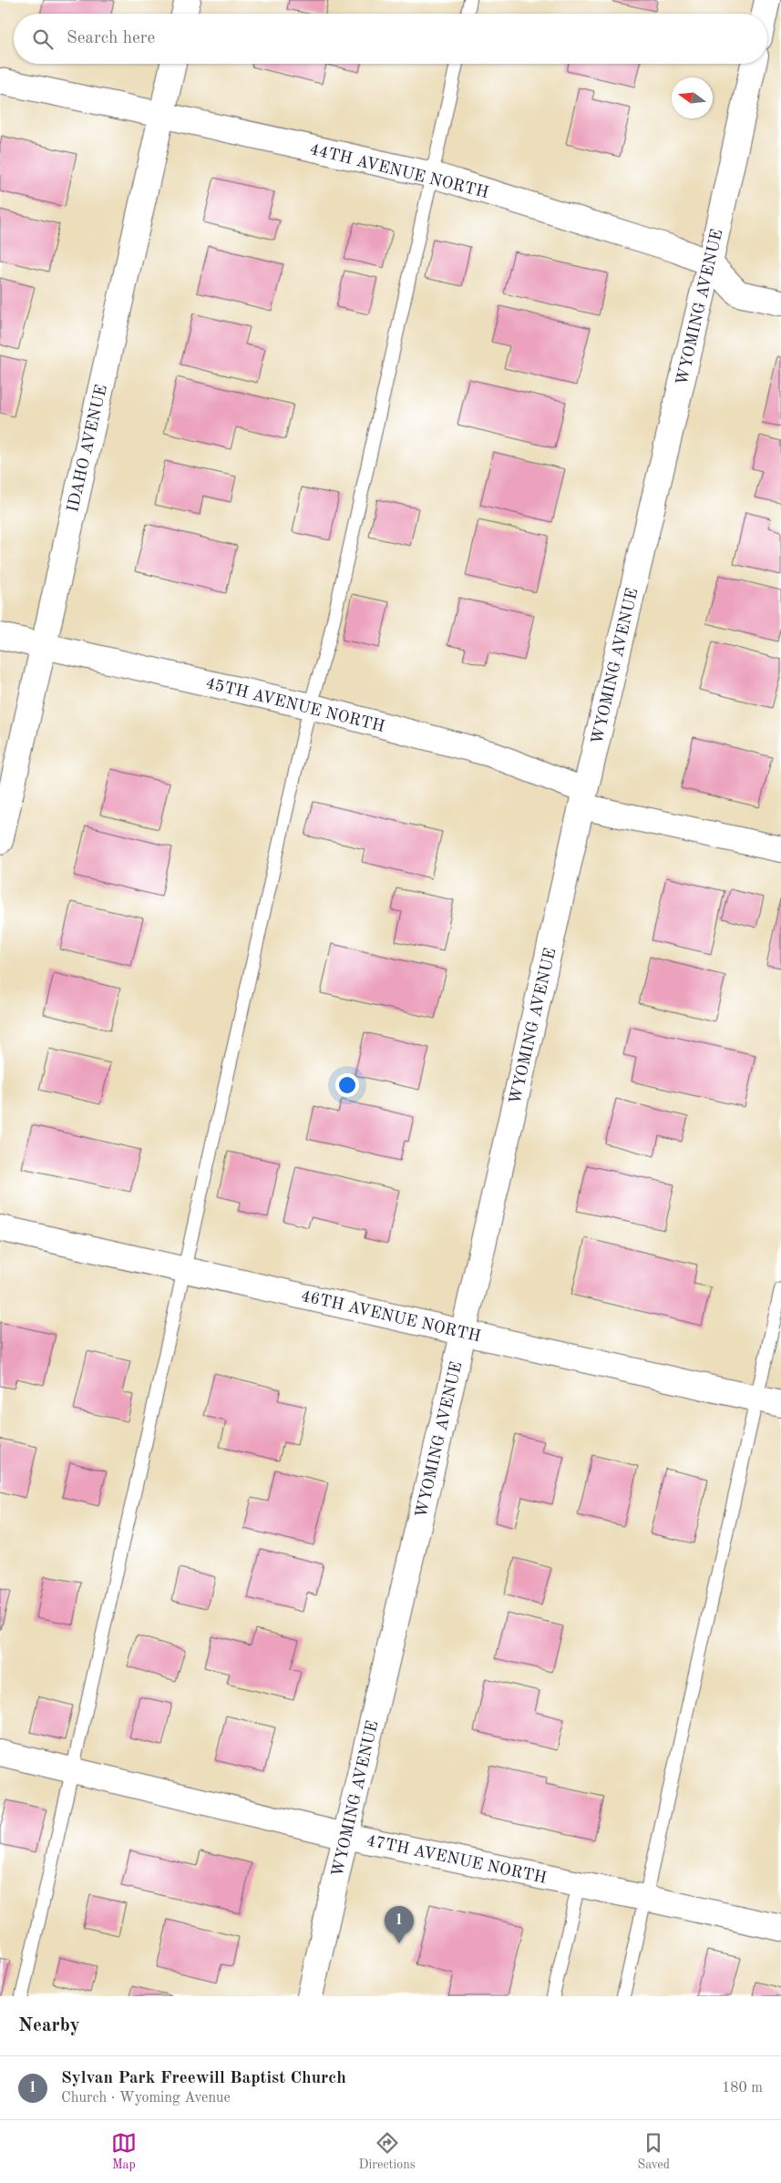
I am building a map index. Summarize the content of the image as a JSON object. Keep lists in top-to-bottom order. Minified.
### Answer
{"streets":{"street":["44TH AVENUE NORTH","WYOMING AVENUE","IDAHO AVENUE","45TH AVENUE NORTH","46TH AVENUE NORTH","47TH AVENUE NORTH"]},"crossings":[["44TH AVENUE NORTH","WYOMING AVENUE"],["44TH AVENUE NORTH","IDAHO AVENUE"],["WYOMING AVENUE","45TH AVENUE NORTH"],["WYOMING AVENUE","46TH AVENUE NORTH"],["WYOMING AVENUE","47TH AVENUE NORTH"],["IDAHO AVENUE","45TH AVENUE NORTH"]],"north":"left","page":{"search":"Search here","pins":"1","heading":"Nearby","list":[{"mark":"1","name":"Sylvan Park Freewill Baptist Church","note":"Church · Wyoming Avenue","value":"180 m"}],"nav":["Map","Directions","Saved"]}}
